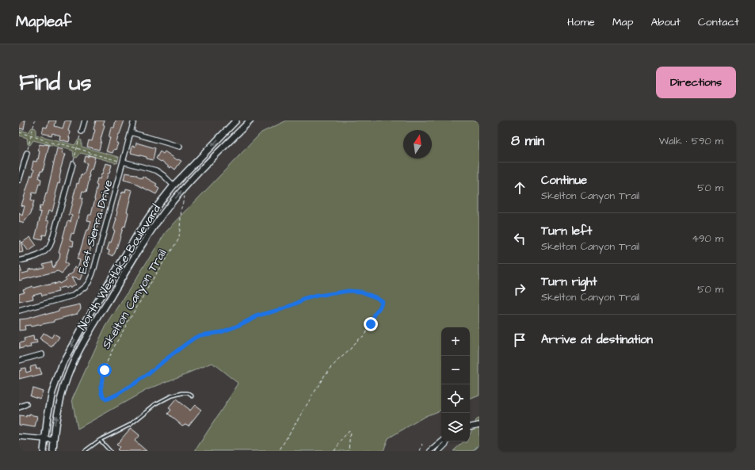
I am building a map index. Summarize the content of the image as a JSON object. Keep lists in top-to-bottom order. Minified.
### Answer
{"streets":{"main road":["North Westlake Boulevard"],"street":["East Sierra Drive"],"path":["Skelton Canyon Trail"]},"crossings":[["North Westlake Boulevard","Skelton Canyon Trail"]],"north":"top","page":{"header":"Mapleaf","nav":["Home","Map","About","Contact"],"buttons":"Directions","title":"Find us","heading":["8 min","Walk · 590 m"],"list":[["Continue","Skelton Canyon Trail","50 m"],["Turn left","Skelton Canyon Trail","490 m"],["Turn right","Skelton Canyon Trail","50 m"],"Arrive at destination"],"map_buttons":["+","−"]}}
